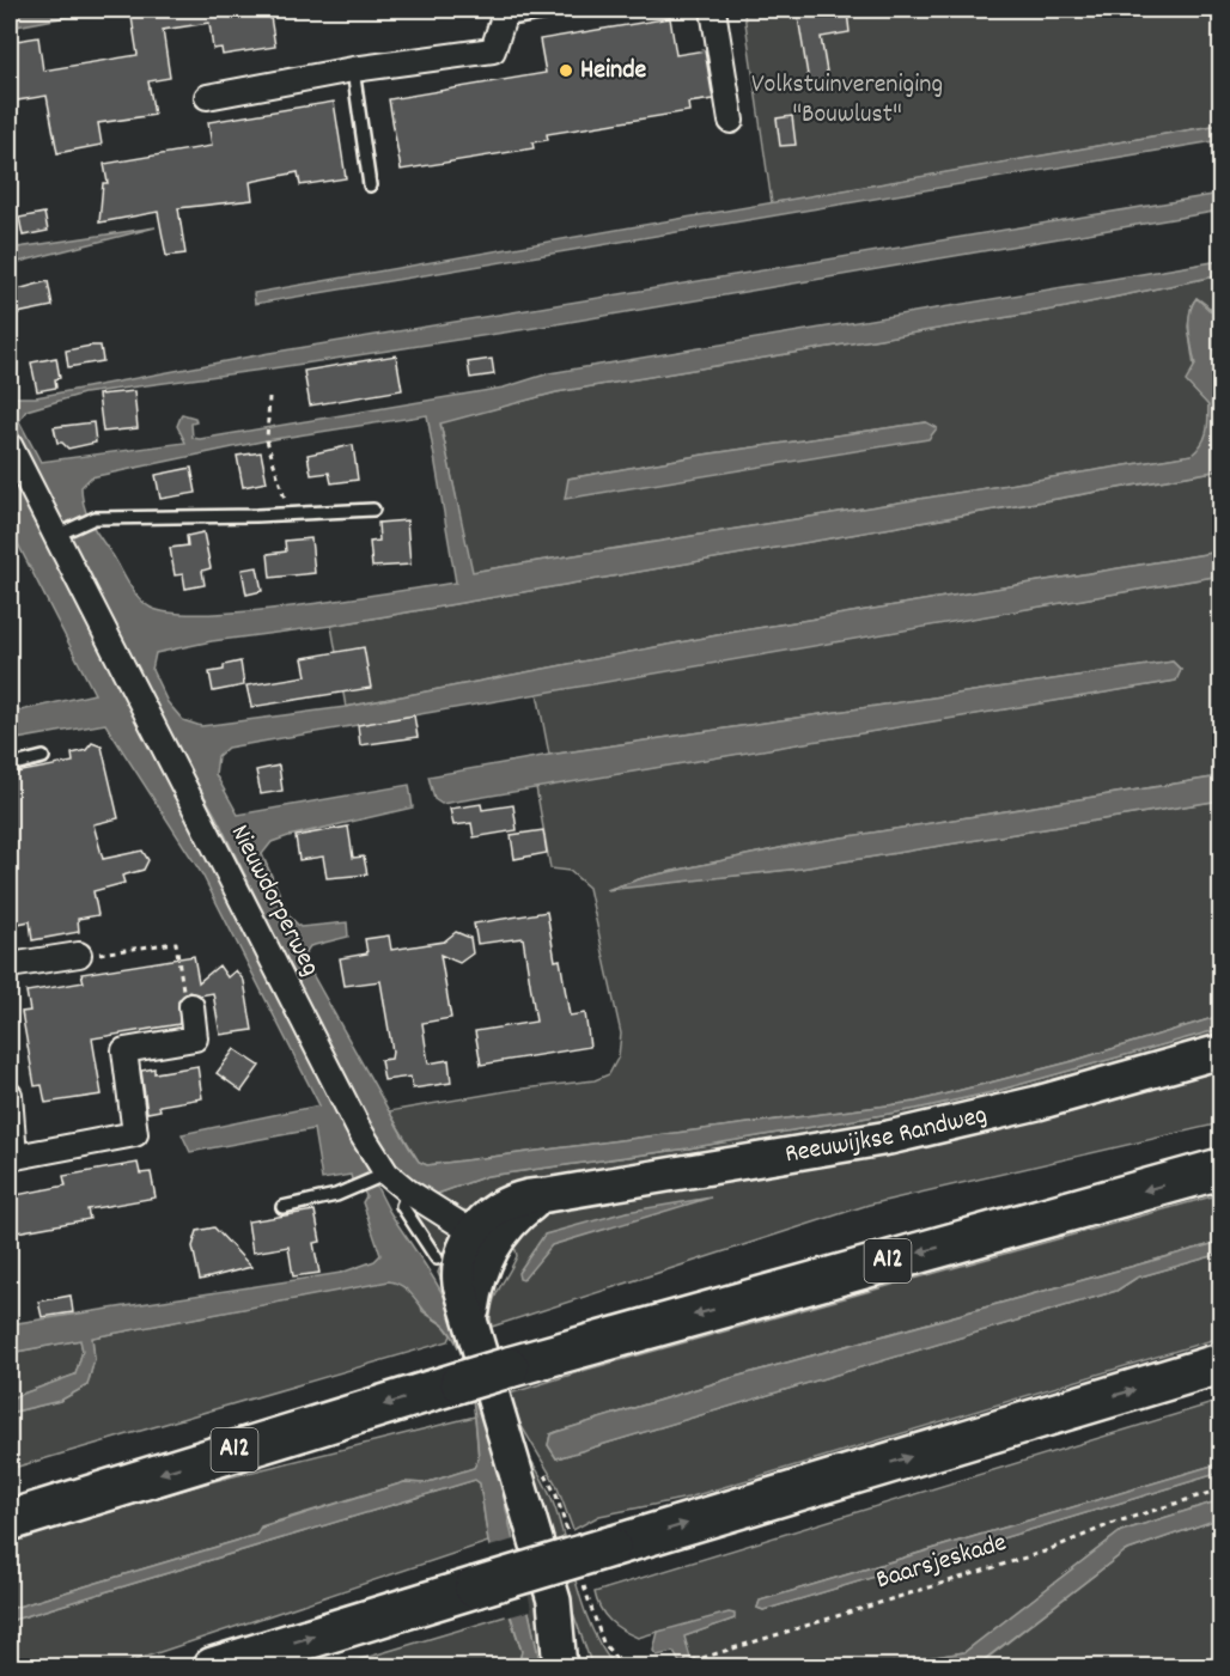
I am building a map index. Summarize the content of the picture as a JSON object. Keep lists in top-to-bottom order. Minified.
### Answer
{"streets":{"highway":["A12"],"main road":["Reeuwijkse Randweg"],"street":["Nieuwdorperweg"],"path":["Baarsjeskade"]},"crossings":[["Nieuwdorperweg","Reeuwijkse Randweg"]],"parks":["Volkstuinvereniging \"Bouwlust\""],"places":["Heinde"]}
